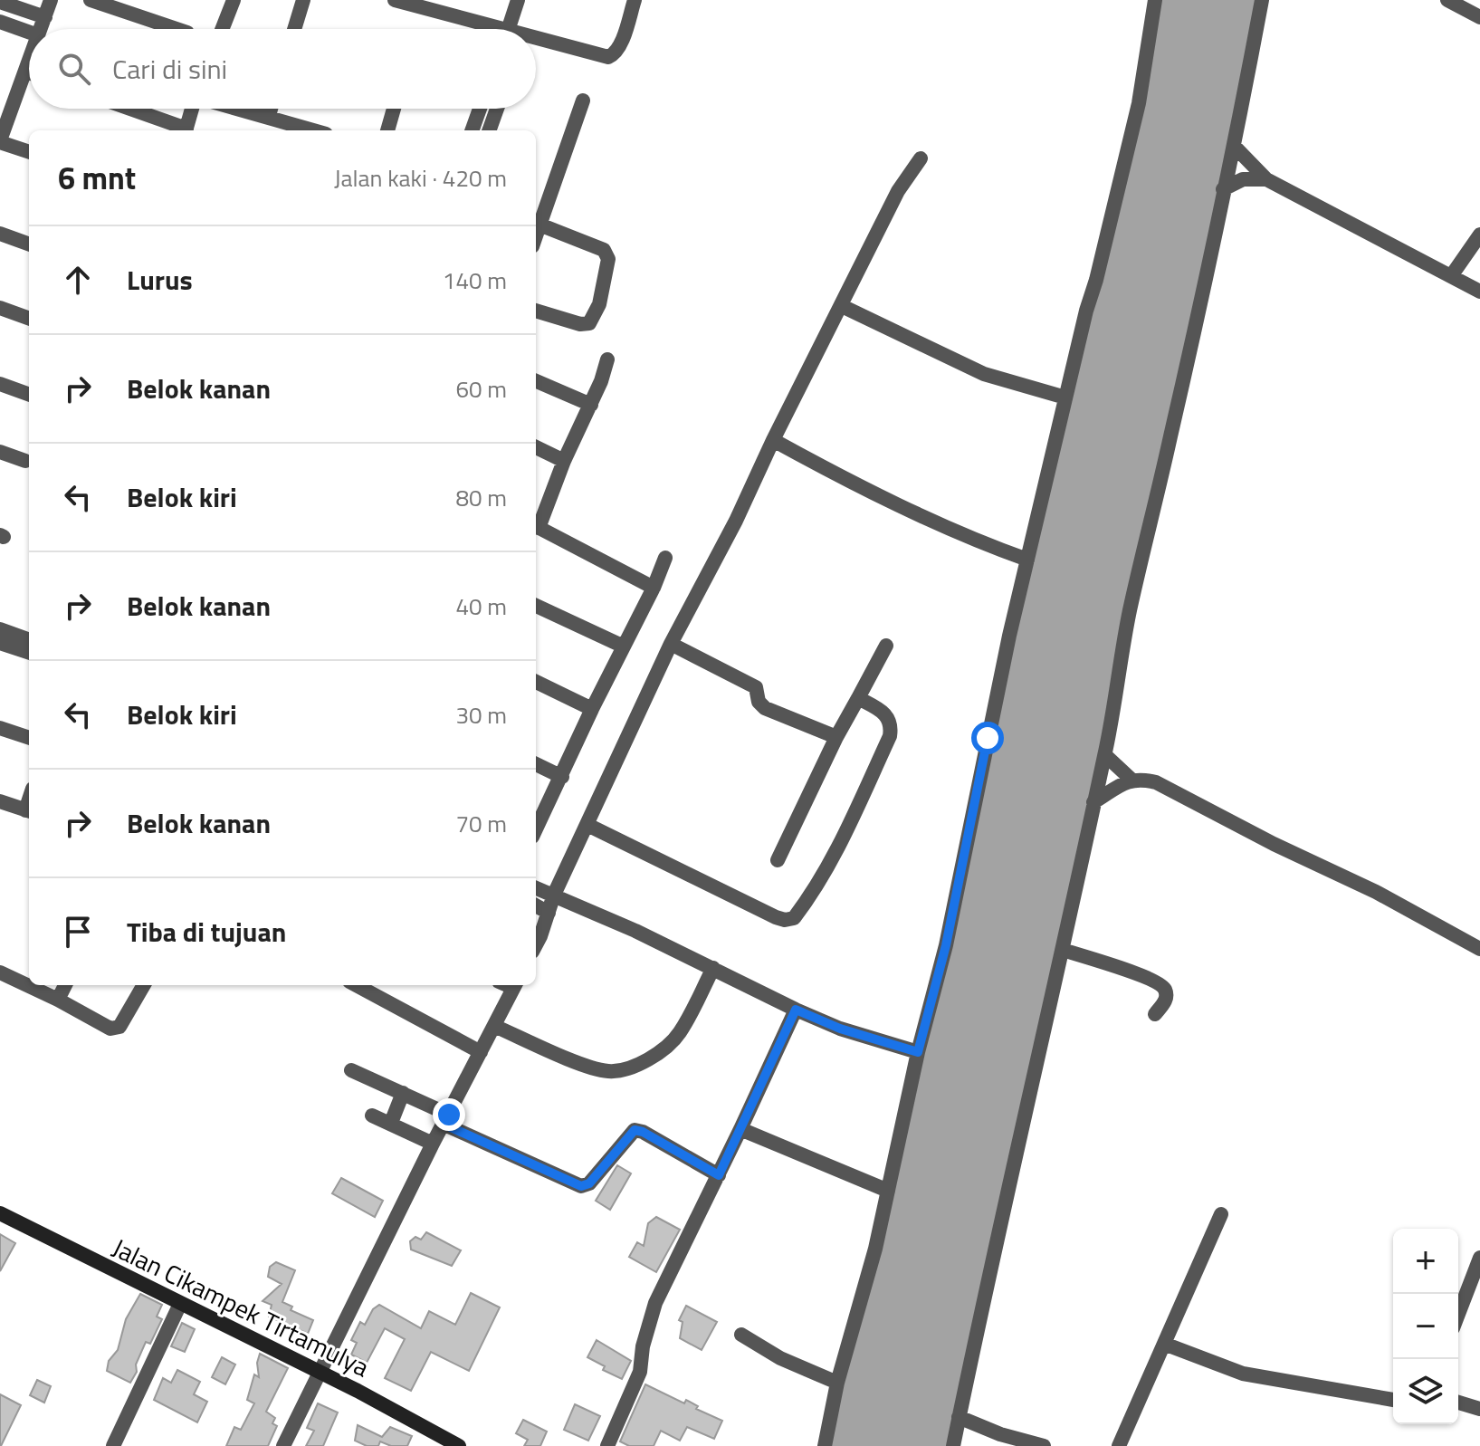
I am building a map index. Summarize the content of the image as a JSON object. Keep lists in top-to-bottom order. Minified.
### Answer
{"streets":{"street":["Jalan Cikampek Tirtamulya"]},"page":{"search":"Cari di sini","heading":["6 mnt","Jalan kaki · 420 m"],"list":[["Lurus","140 m"],["Belok kanan","60 m"],["Belok kiri","80 m"],["Belok kanan","40 m"],["Belok kiri","30 m"],["Belok kanan","70 m"],"Tiba di tujuan"],"map_buttons":["+","−"]}}
